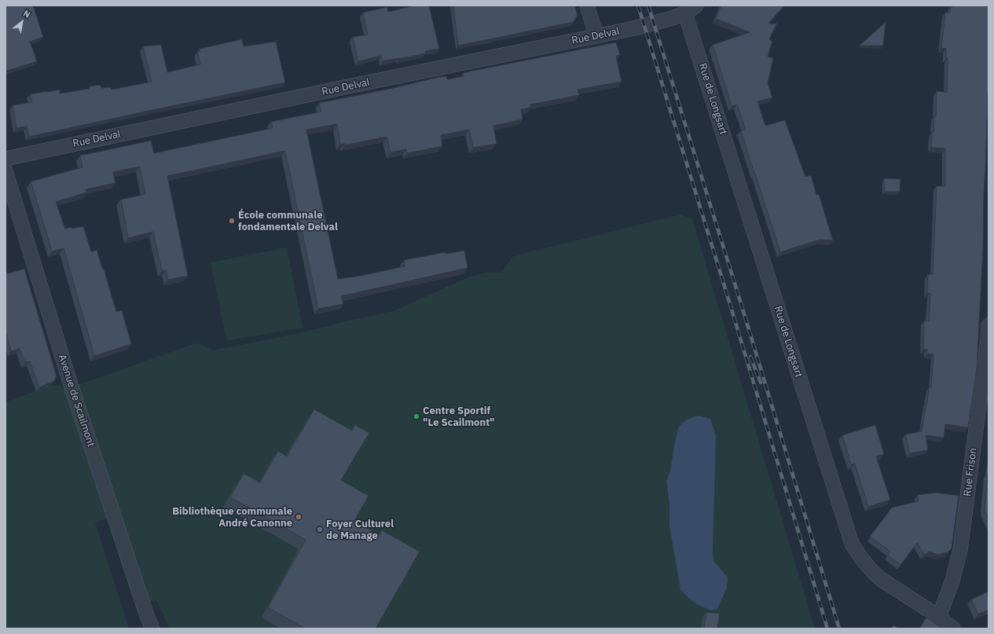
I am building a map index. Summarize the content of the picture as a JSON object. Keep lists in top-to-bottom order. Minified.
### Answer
{"streets":{"street":["Rue Delval","Rue de Longsart","Avenue de Scailmont","Rue Frison"]},"crossings":[["Rue Delval","Rue de Longsart"],["Rue de Longsart","Rue Frison"]],"places":["École communale fondamentale Delval","Centre Sportif \"Le Scailmont\"","Bibliothèque communale André Canonne","Foyer Culturel de Manage"],"north":"top right"}
